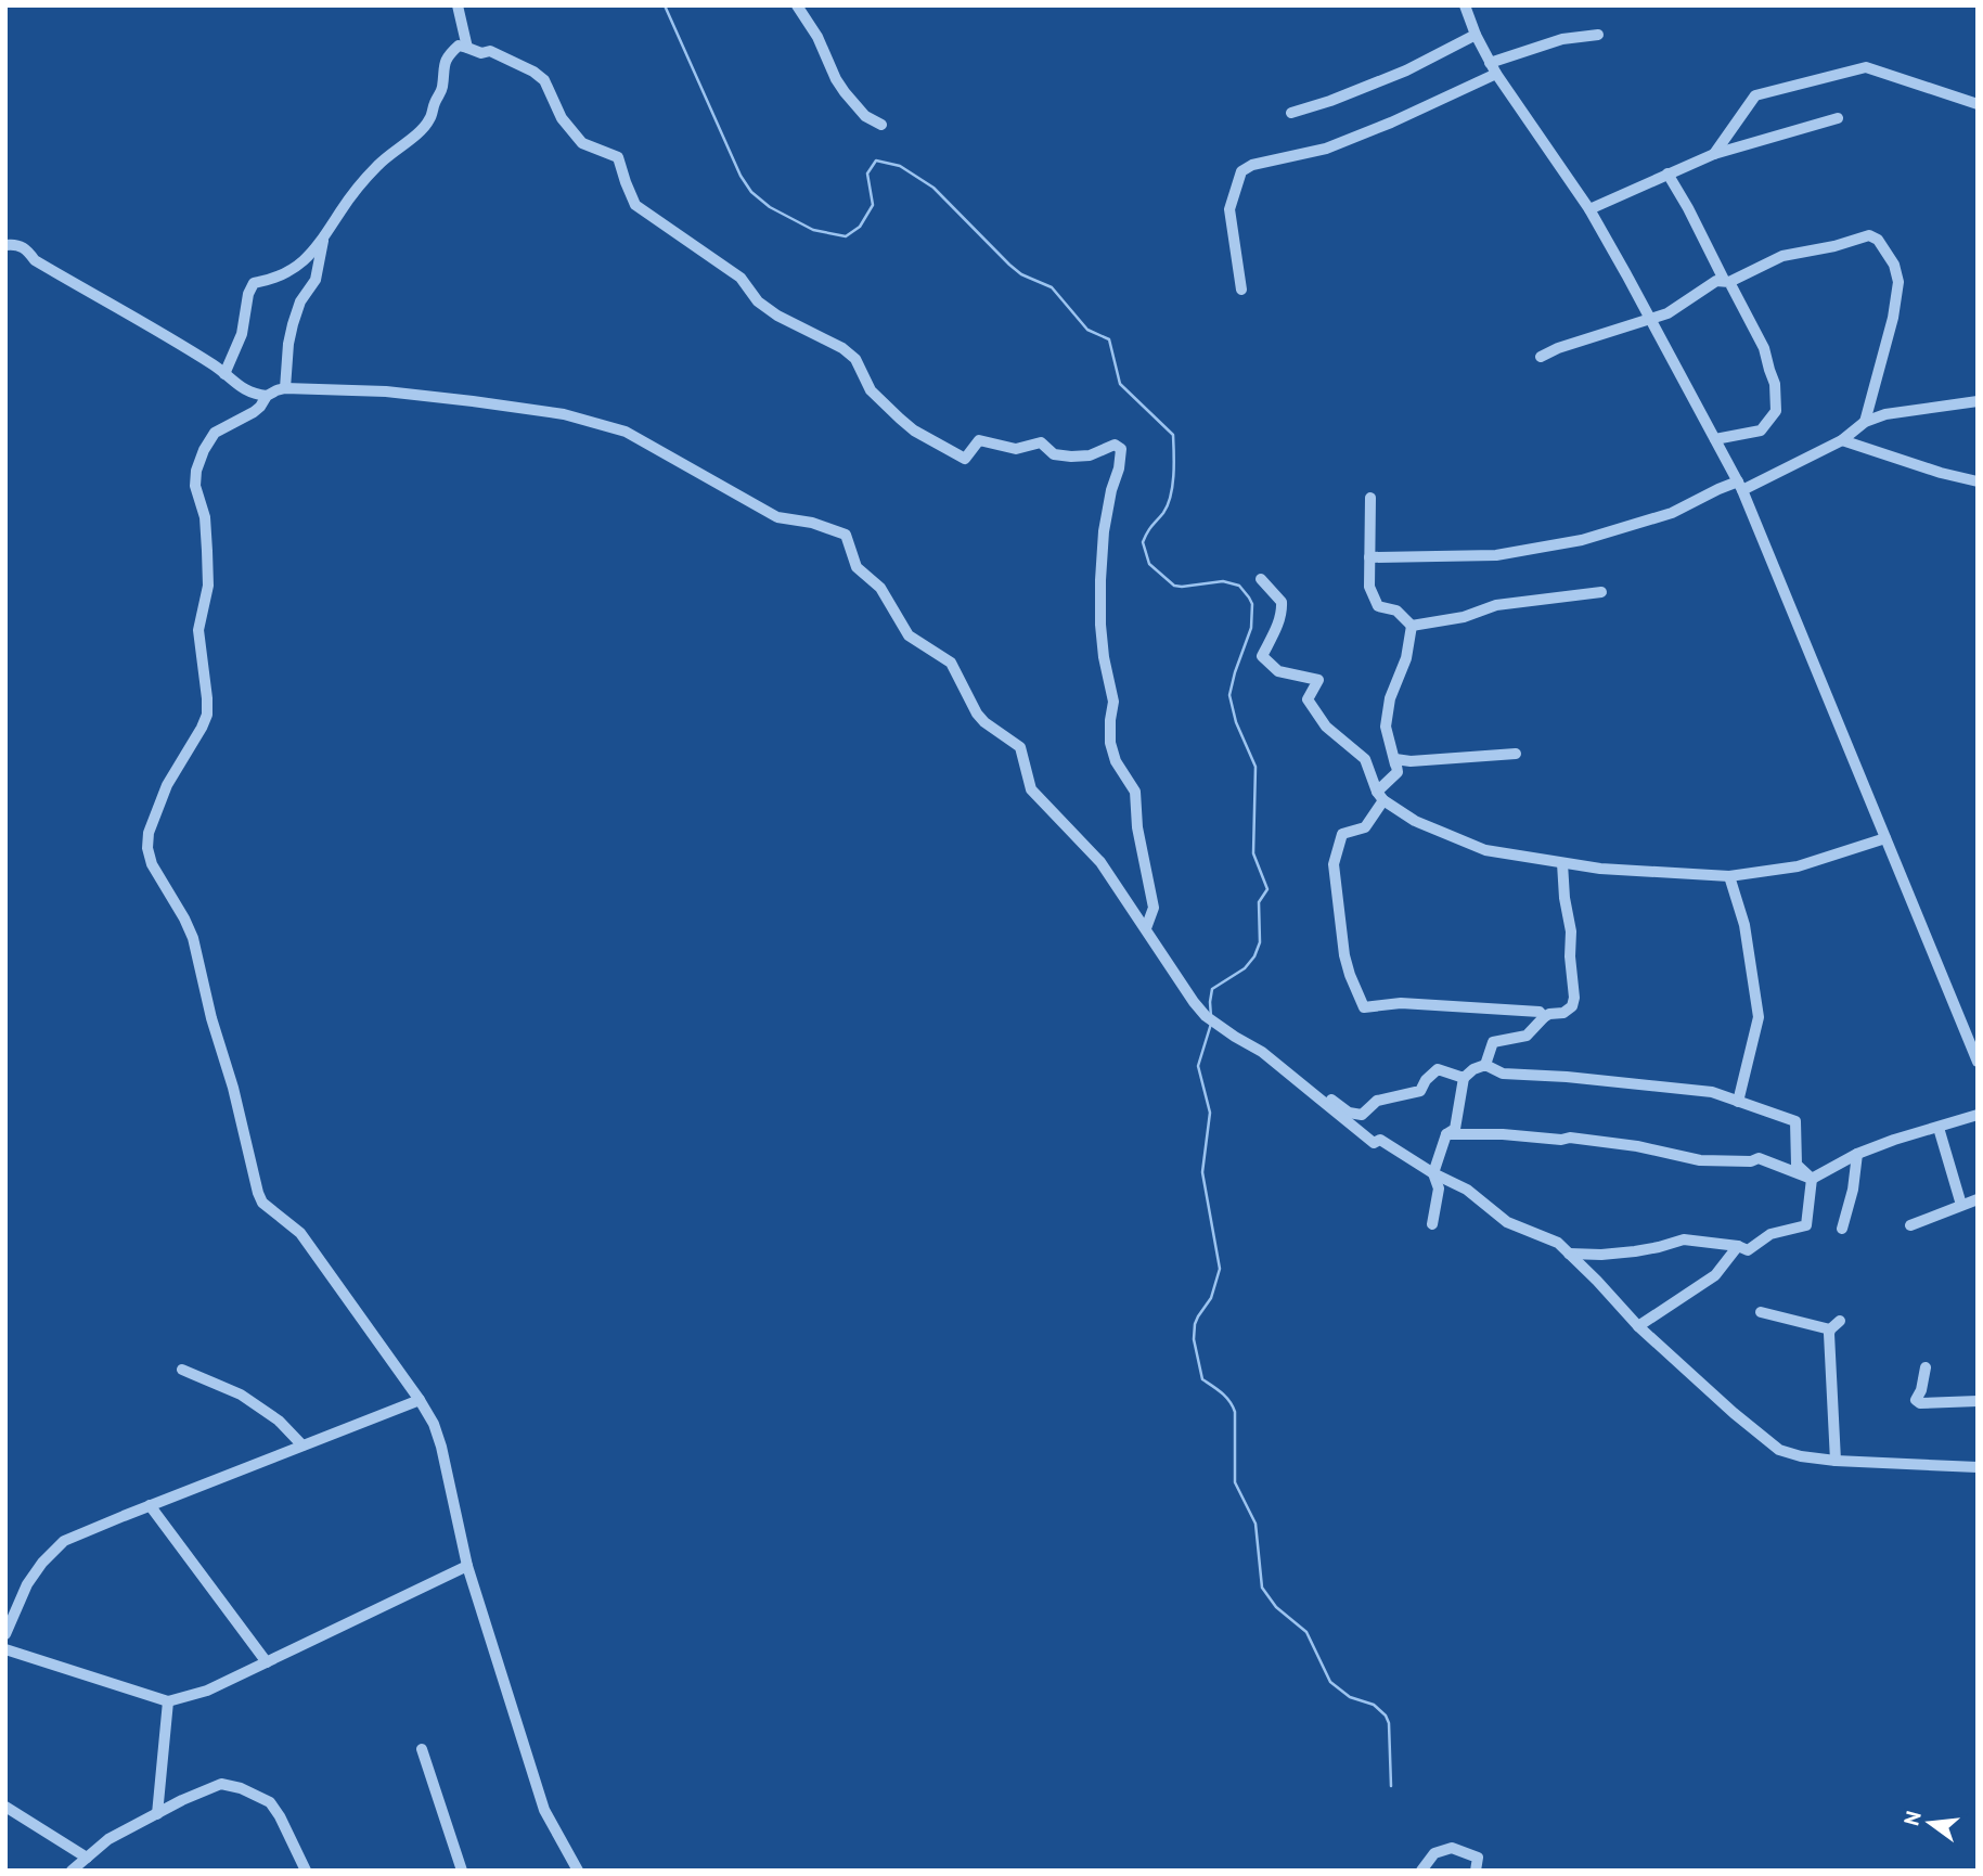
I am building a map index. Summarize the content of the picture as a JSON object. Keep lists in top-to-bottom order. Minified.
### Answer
{"north":"left"}
